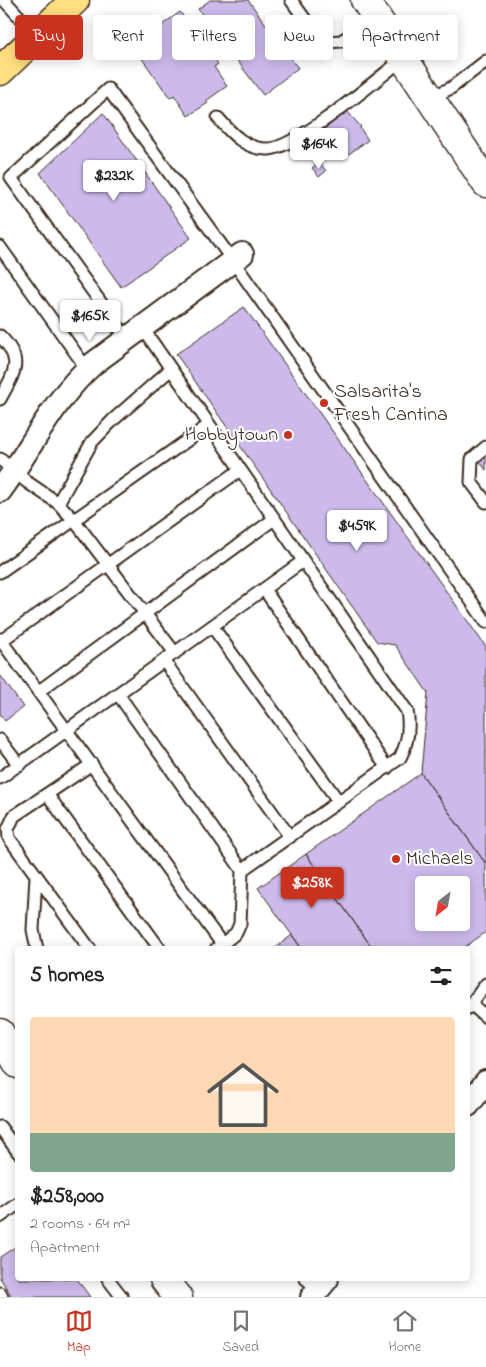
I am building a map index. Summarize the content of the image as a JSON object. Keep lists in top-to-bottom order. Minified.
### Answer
{"places":["Salsarita's Fresh Cantina","Hobbytown","Michaels"],"north":"bottom left","page":{"chip":["Buy","Rent","Filters","New","Apartment"],"price":["$164K","$232K","$165K","$459K","$258K"],"heading":"5 homes","list":[{"name":"$258,000","note":"2 rooms · 64 m² · Apartment"}],"tabs":["Map","Saved","Home"]}}
